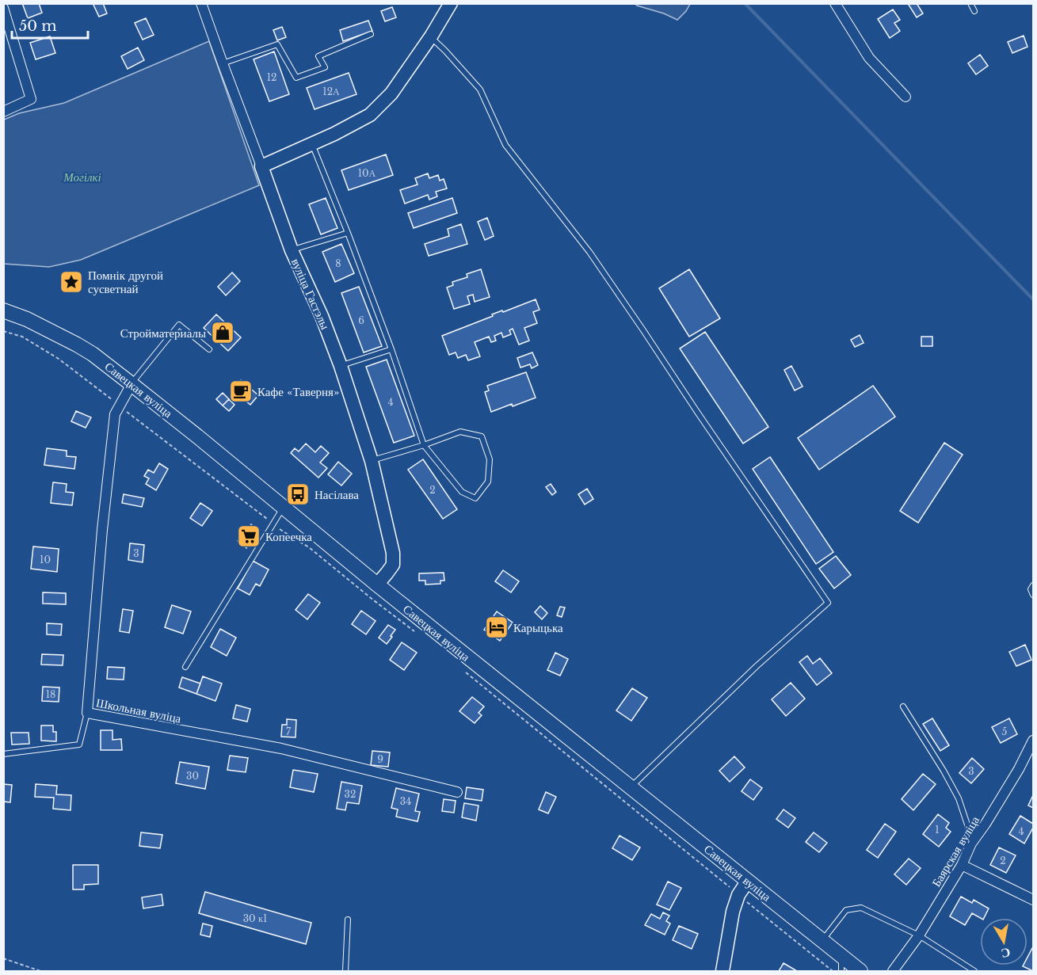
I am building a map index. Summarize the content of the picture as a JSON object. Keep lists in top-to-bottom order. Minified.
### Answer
{"streets":{"main road":["Савецкая вуліца"],"street":["вуліца Гастэлы","Школьная вуліца","Баярская вуліца"]},"crossings":[["вуліца Гастэлы","Савецкая вуліца"],["Савецкая вуліца","Школьная вуліца"]],"parks":["Могілкі"],"places":{"place":["Помнік другой сусветнай"],"shop":["Стройматериалы"],"cafe":["Кафе «Таверня»"],"bus stop":["Насілава"],"supermarket":["Копеечка"],"hotel":["Карыцька"]},"house_numbers":["12","12А","10А","8","6","4","2","3","10","18","7","5","9","3","30","32","34","1","4","2","30 к1"],"scale_bar":"50 m","north":"bottom"}
